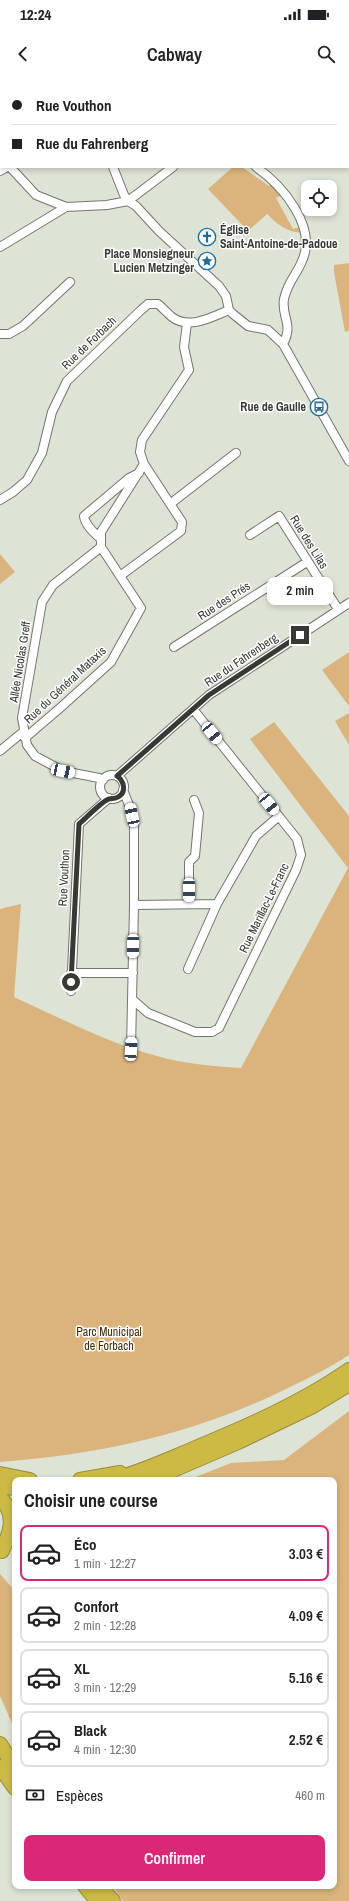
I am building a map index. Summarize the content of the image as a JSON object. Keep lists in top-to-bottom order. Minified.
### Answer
{"streets":{"street":["Rue de Forbach","Rue des Lilas","Rue des Prés","Rue du Fahrenberg","Allée Nicolas Greff","Rue du Général Mataxis","Rue Vouthon","Rue Marillac-Le-Franc"]},"crossings":[["Rue des Lilas","Rue des Prés"],["Rue des Lilas","Rue du Fahrenberg"],["Rue du Fahrenberg","Allée Nicolas Greff"],["Rue du Fahrenberg","Rue Vouthon"],["Rue du Fahrenberg","Rue Marillac-Le-Franc"],["Allée Nicolas Greff","Rue du Général Mataxis"],["Allée Nicolas Greff","Rue Vouthon"]],"parks":["Parc Municipal de Forbach"],"places":{"church":["Église Saint-Antoine-de-Padoue"],"place":["Place Monsiegneur Lucien Metzinger"],"bus stop":["Rue de Gaulle"]},"page":{"status":"12:24","header":"Cabway","banner":["Rue Vouthon","Rue du Fahrenberg"],"bubble":"2 min","heading":"Choisir une course","list":[{"name":"Éco","note":"1 min · 12:27","value":"3.03 €"},{"name":"Confort","note":"2 min · 12:28","value":"4.09 €"},{"name":"XL","note":"3 min · 12:29","value":"5.16 €"},{"name":"Black","note":"4 min · 12:30","value":"2.52 €"}],"pay":["Espèces","460 m"],"buttons":"Confirmer"}}
